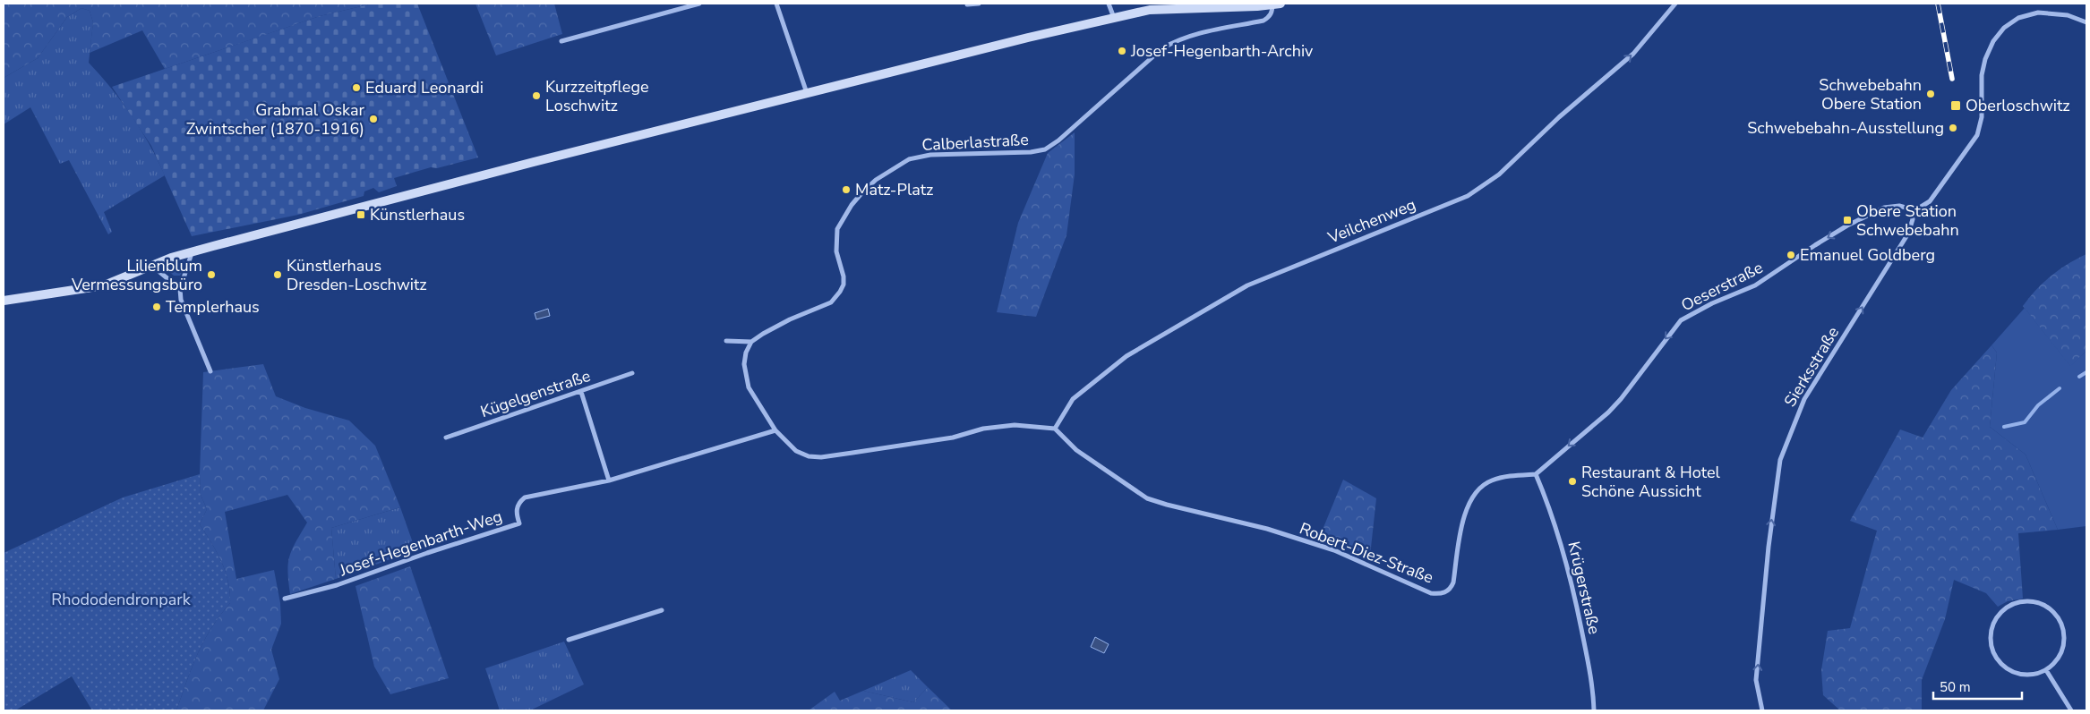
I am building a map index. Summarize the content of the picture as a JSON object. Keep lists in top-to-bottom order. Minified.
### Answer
{"streets":{"street":["Calberlastraße","Veilchenweg","Oeserstraße","Sierksstraße","Kügelgenstraße","Josef-Hegenbarth-Weg","Robert-Diez-Straße","Krügerstraße"]},"crossings":[["Veilchenweg","Robert-Diez-Straße"],["Oeserstraße","Sierksstraße"],["Oeserstraße","Robert-Diez-Straße"],["Oeserstraße","Krügerstraße"],["Robert-Diez-Straße","Krügerstraße"]],"one_way":["Veilchenweg","Oeserstraße","Sierksstraße"],"parks":["Rhododendronpark"],"places":{"other":["Josef-Hegenbarth-Archiv","Eduard Leonardi","Schwebebahn Obere Station","Kurzzeitpflege Loschwitz","Grabmal Oskar Zwintscher (1870-1916)","Schwebebahn-Ausstellung","Matz-Platz","Emanuel Goldberg","Lilienblum Vermessungsbüro","Künstlerhaus Dresden-Loschwitz","Templerhaus","Restaurant & Hotel Schöne Aussicht"],"transit":["Oberloschwitz","Künstlerhaus","Obere Station Schwebebahn"]},"scale_bar":"50 m"}
